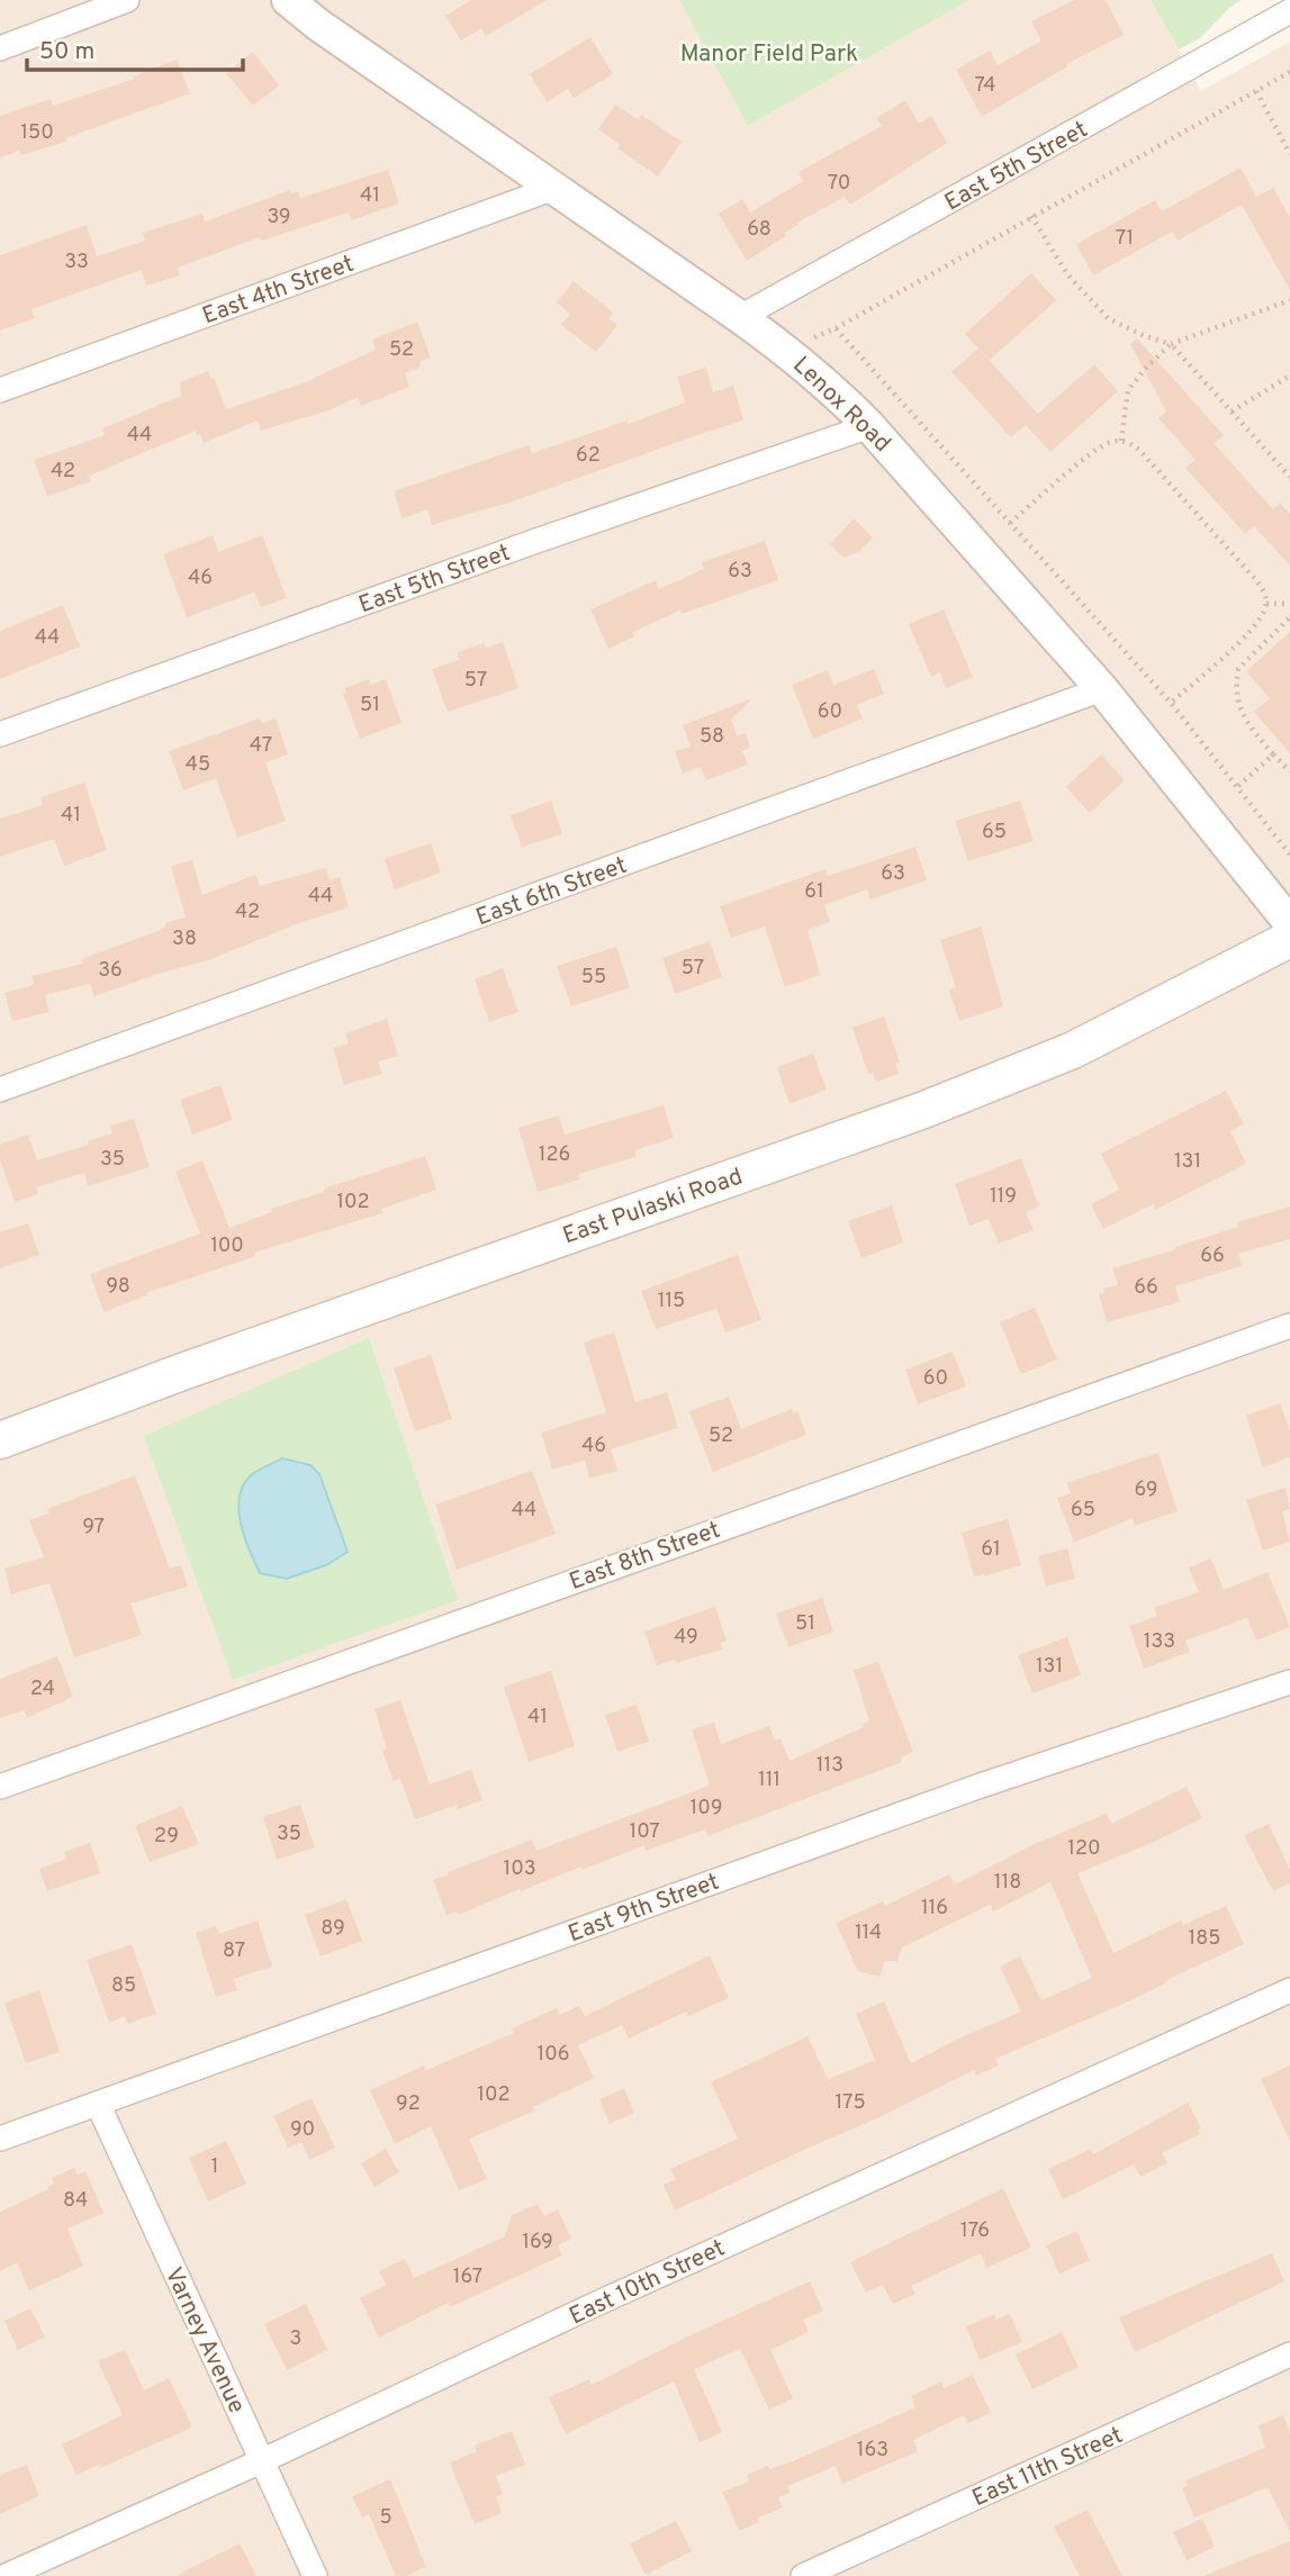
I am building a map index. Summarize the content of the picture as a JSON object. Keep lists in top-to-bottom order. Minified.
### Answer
{"streets":{"main road":["East Pulaski Road"],"street":["East 5th Street","East 4th Street","Lenox Road","East 6th Street","East 8th Street","East 9th Street","East 10th Street","Varney Avenue","East 11th Street"]},"crossings":[["East 5th Street","Lenox Road"],["East 4th Street","Lenox Road"],["Lenox Road","East 6th Street"],["East 9th Street","Varney Avenue"],["East 10th Street","Varney Avenue"]],"parks":["Manor Field Park"],"house_numbers":["74","150","70","41","39","68","71","33","52","44","62","42","63","46","44","57","51","60","58","47","45","41","65","63","61","44","42","38","57","36","55","126","35","131","119","102","100","66","98","66","115","60","52","46","69","44","65","97","61","51","49","133","131","24","41","113","111","109","107","35","29","120","103","118","116","89","114","185","87","85","106","102","175","92","90","1","84","176","169","167","3","163","5"],"scale_bar":"50 m"}
